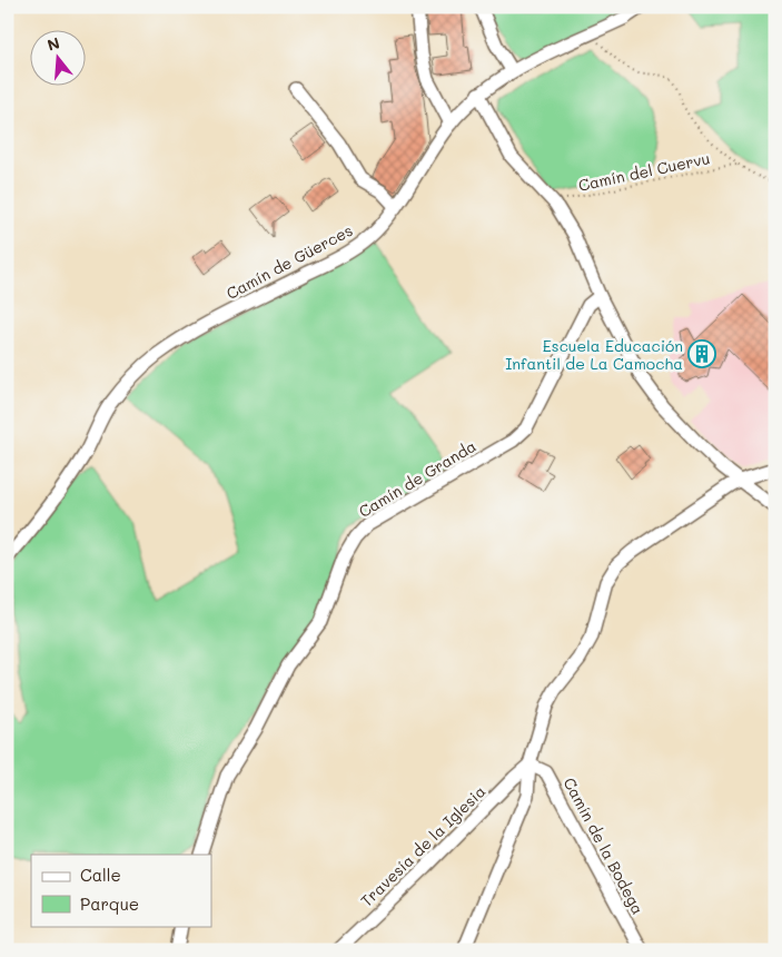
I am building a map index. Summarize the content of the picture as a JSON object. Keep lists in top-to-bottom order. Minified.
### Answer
{"streets":{"street":["Camín de Güerces","Camín de Granda","Travesía de la Iglesia","Camín de la Bodega"],"path":["Camín del Cuervu"]},"crossings":[["Travesía de la Iglesia","Camín de la Bodega"]],"places":{"building":["Escuela Educación Infantil de La Camocha"]},"legend":["Calle","Parque"],"north":"top"}
